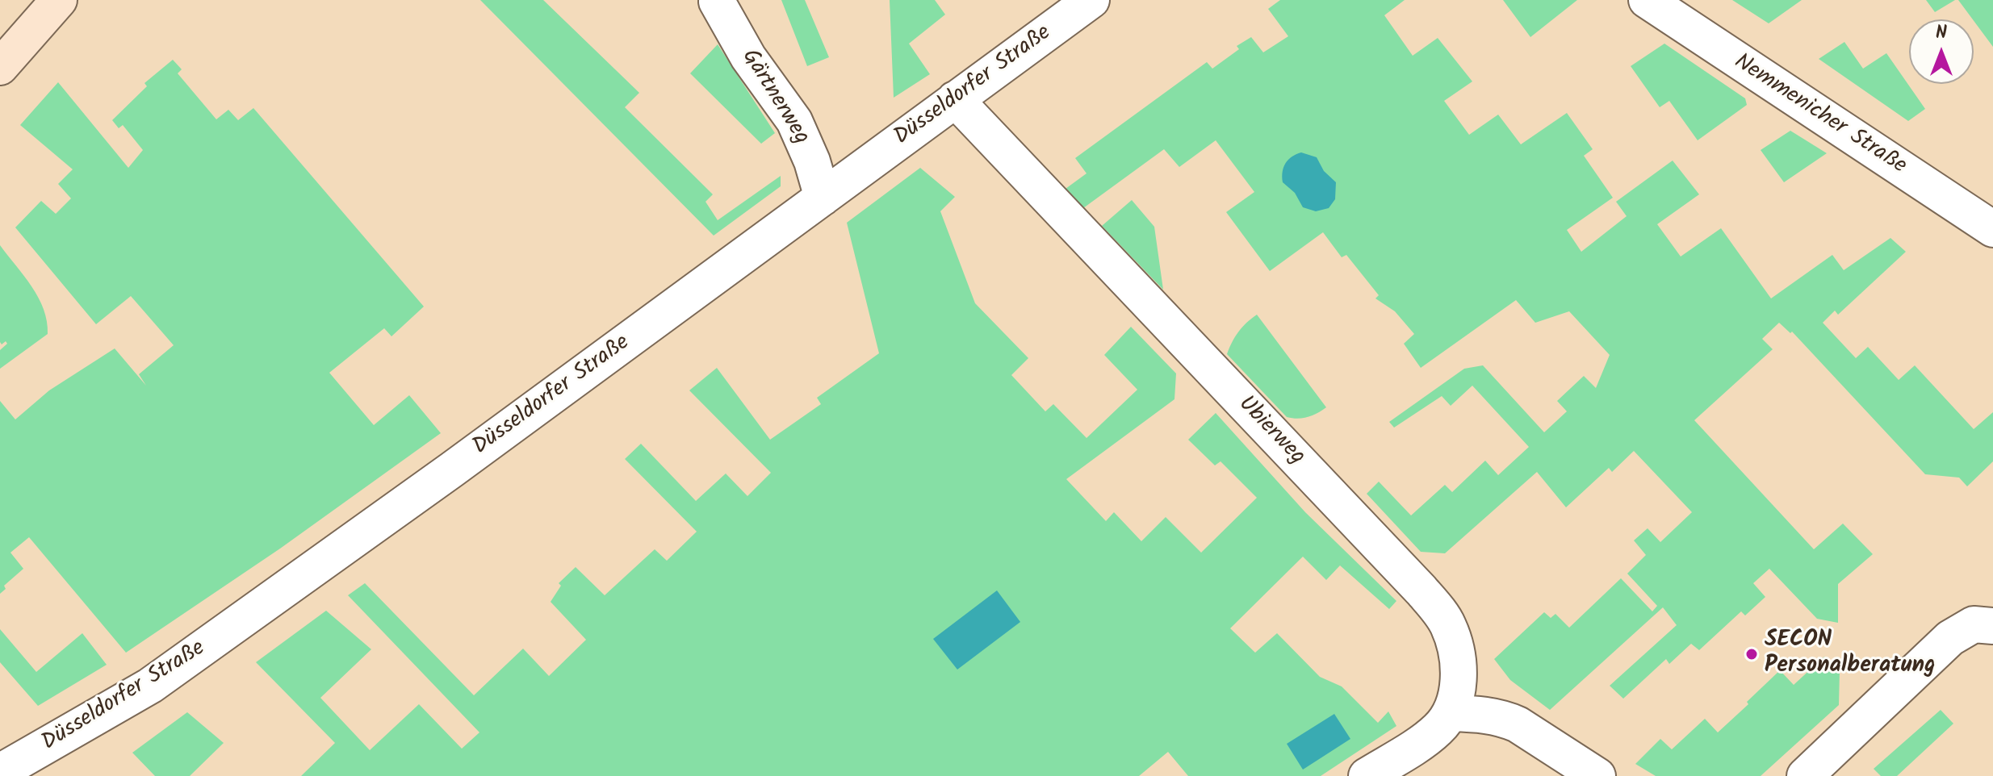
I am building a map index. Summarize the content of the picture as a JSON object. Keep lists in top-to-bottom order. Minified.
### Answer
{"streets":{"street":["Düsseldorfer Straße","Gärtnerweg","Nemmenicher Straße","Ubierweg"]},"crossings":[["Düsseldorfer Straße","Gärtnerweg"],["Düsseldorfer Straße","Ubierweg"]],"places":["SECON Personalberatung"],"north":"top"}
